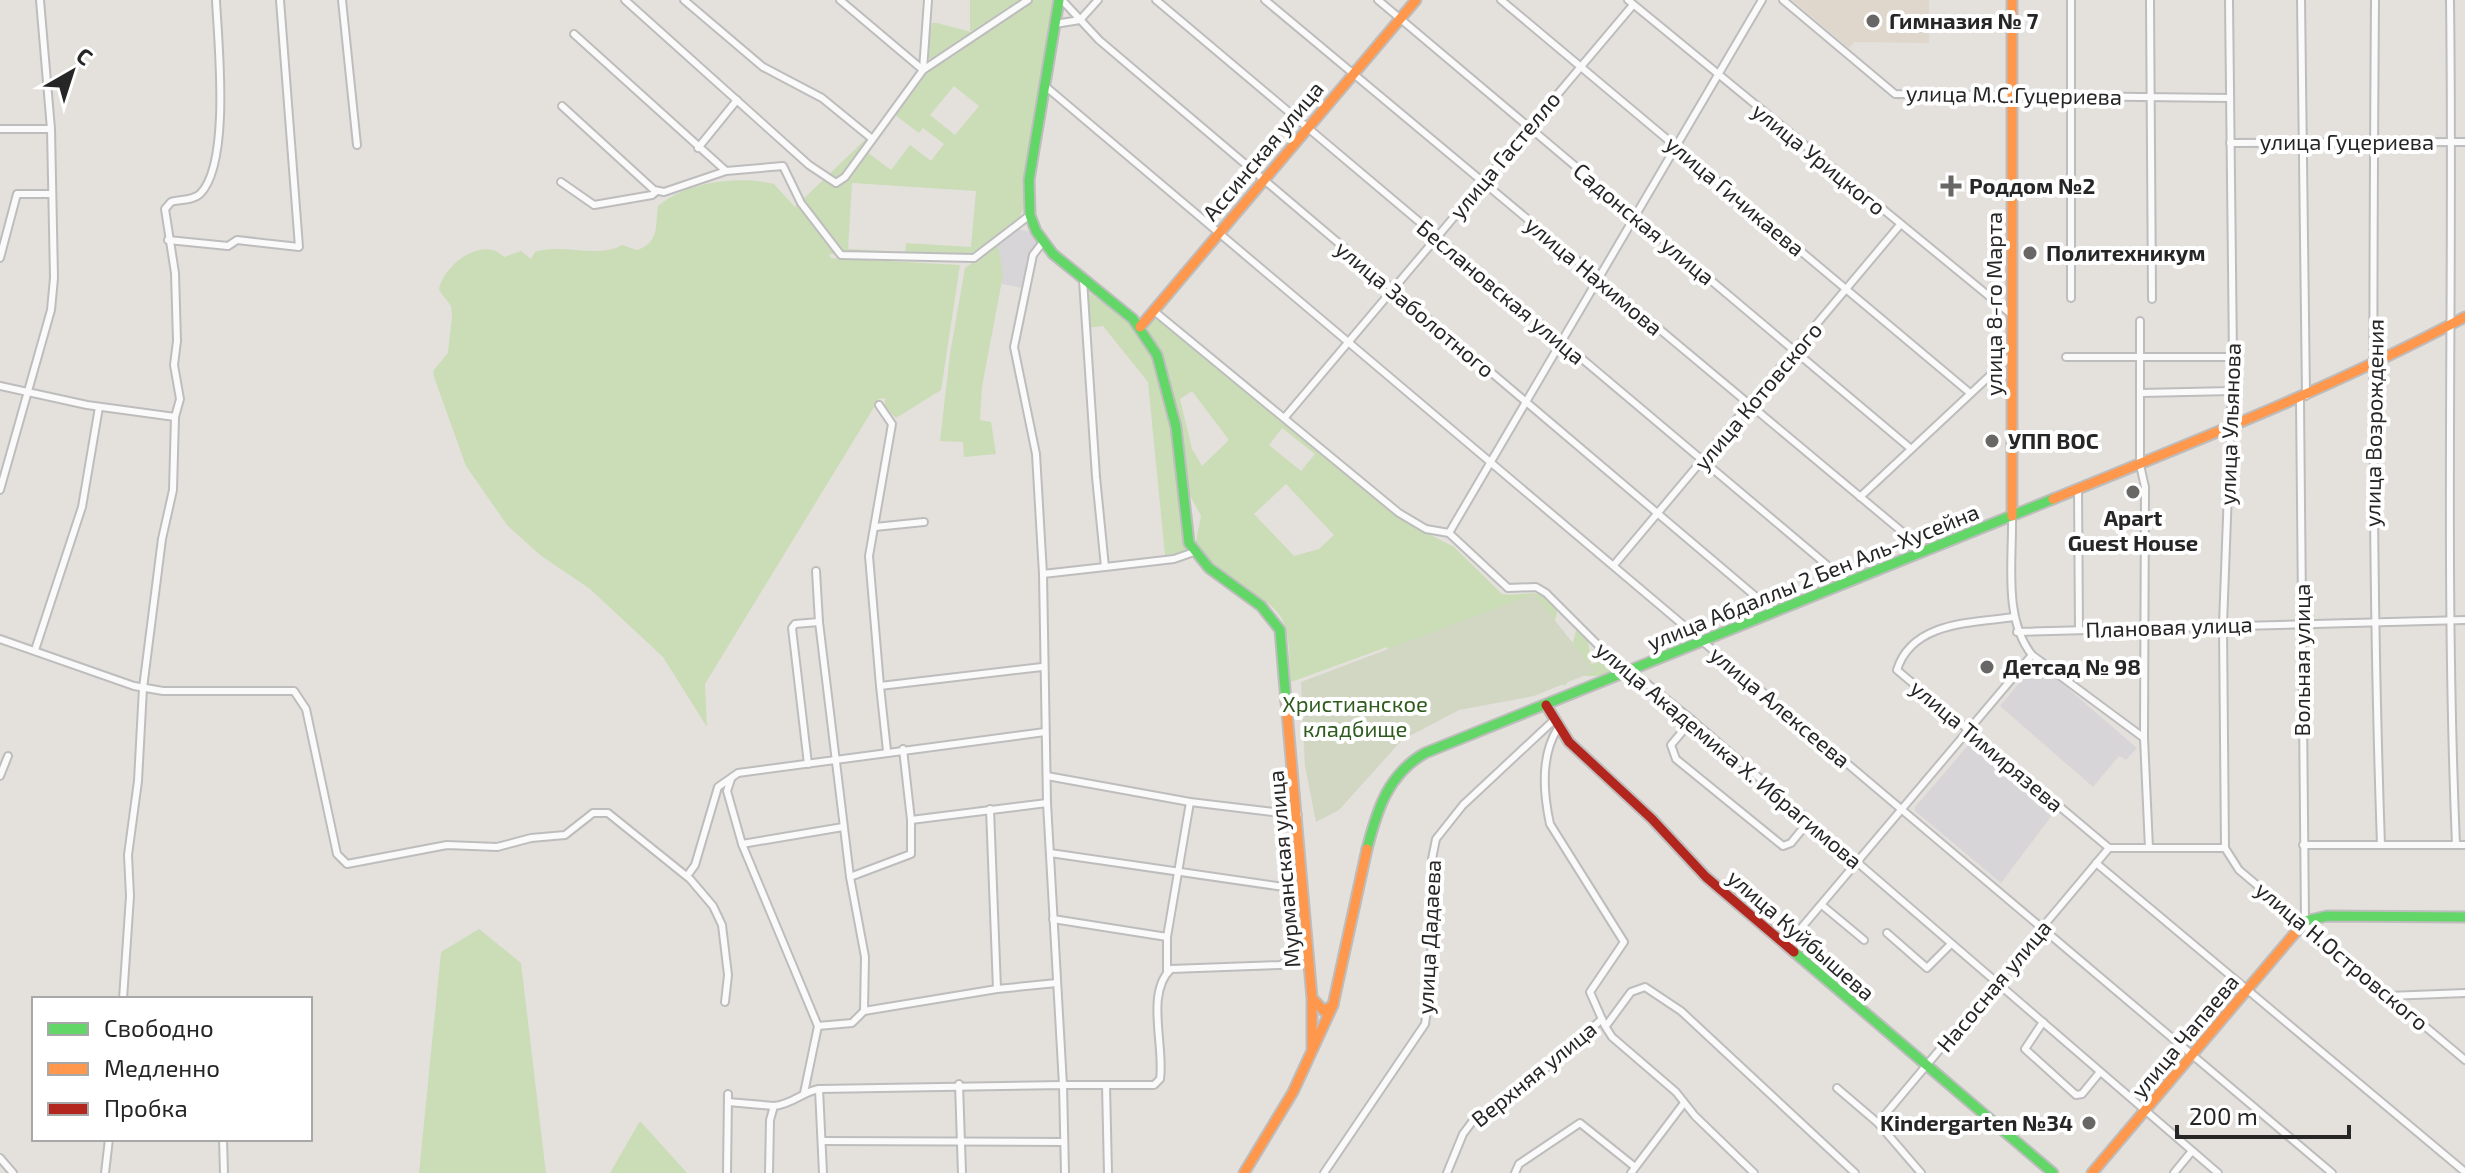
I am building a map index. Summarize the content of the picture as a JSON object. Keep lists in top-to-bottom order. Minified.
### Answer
{"streets":{"main road":["Ассинская улица","улица 8-го Марта","улица Абдаллы 2 Бен Аль-Хусейна","Мурманская улица","улица Куйбышева","улица Чапаева"],"street":["улица М.С.Гуцериева","улица Гуцериева","улица Гастелло","улица Урицкого","улица Гичикаева","Садонская улица","улица Нахимова","Беслановская улица","улица Заболотного","улица Котовского","улица Возрождения","улица Ульянова","Плановая улица","Вольная улица","улица Алексеева","улица Тимирязева","улица Академика Х. Ибрагимова","улица Дадаева","улица Н.Островского","Насосная улица","Верхняя улица"]},"crossings":[["улица М.С.Гуцериева","улица 8-го Марта"],["улица М.С.Гуцериева","улица Ульянова"],["улица Гуцериева","улица Возрождения"],["улица Гуцериева","улица Ульянова"],["улица Гуцериева","Вольная улица"],["Ассинская улица","Садонская улица"],["Ассинская улица","улица Нахимова"],["Ассинская улица","Беслановская улица"],["Ассинская улица","улица Заболотного"],["Ассинская улица","улица Алексеева"],["Ассинская улица","улица Академика Х. Ибрагимова"],["Ассинская улица","Мурманская улица"],["улица Гастелло","улица Урицкого"],["улица Гастелло","улица Гичикаева"],["улица Гастелло","Садонская улица"],["улица Гастелло","улица Нахимова"],["улица Гастелло","Беслановская улица"],["улица Гастелло","улица Заболотного"],["улица Гастелло","улица Алексеева"],["улица Гастелло","улица Академика Х. Ибрагимова"],["улица Урицкого","улица 8-го Марта"],["улица Урицкого","улица Котовского"],["улица Гичикаева","улица Котовского"],["Садонская улица","улица Котовского"],["улица Нахимова","улица Котовского"],["улица Нахимова","улица Абдаллы 2 Бен Аль-Хусейна"],["Беслановская улица","улица Котовского"],["Беслановская улица","улица Абдаллы 2 Бен Аль-Хусейна"],["улица 8-го Марта","улица Абдаллы 2 Бен Аль-Хусейна"],["улица 8-го Марта","Плановая улица"],["улица 8-го Марта","улица Тимирязева"],["улица Заболотного","улица Котовского"],["улица Заболотного","улица Абдаллы 2 Бен Аль-Хусейна"],["улица Котовского","улица Алексеева"],["улица Возрождения","улица Абдаллы 2 Бен Аль-Хусейна"],["улица Возрождения","Плановая улица"],["улица Ульянова","улица Абдаллы 2 Бен Аль-Хусейна"],["улица Ульянова","Плановая улица"],["улица Ульянова","улица Н.Островского"],["улица Абдаллы 2 Бен Аль-Хусейна","Вольная улица"],["улица Абдаллы 2 Бен Аль-Хусейна","улица Алексеева"],["улица Абдаллы 2 Бен Аль-Хусейна","улица Академика Х. Ибрагимова"],["улица Абдаллы 2 Бен Аль-Хусейна","Мурманская улица"],["улица Абдаллы 2 Бен Аль-Хусейна","улица Куйбышева"],["Плановая улица","Вольная улица"],["Вольная улица","улица Н.Островского"],["Вольная улица","улица Чапаева"],["улица Алексеева","Насосная улица"],["улица Алексеева","улица Чапаева"],["улица Тимирязева","Насосная улица"],["улица Академика Х. Ибрагимова","Насосная улица"],["улица Академика Х. Ибрагимова","улица Чапаева"],["улица Куйбышева","улица Дадаева"],["улица Куйбышева","Насосная улица"],["улица Н.Островского","улица Чапаева"]],"parks":["Христианское кладбище"],"places":{"other":["Гимназия № 7","Политехникум","УПП ВОС","Apart Guest House","Детсад № 98","Kindergarten №34"],"health":["Роддом №2"]},"legend":["Свободно","Медленно","Пробка"],"scale_bar":"200 m","north":"top right"}
